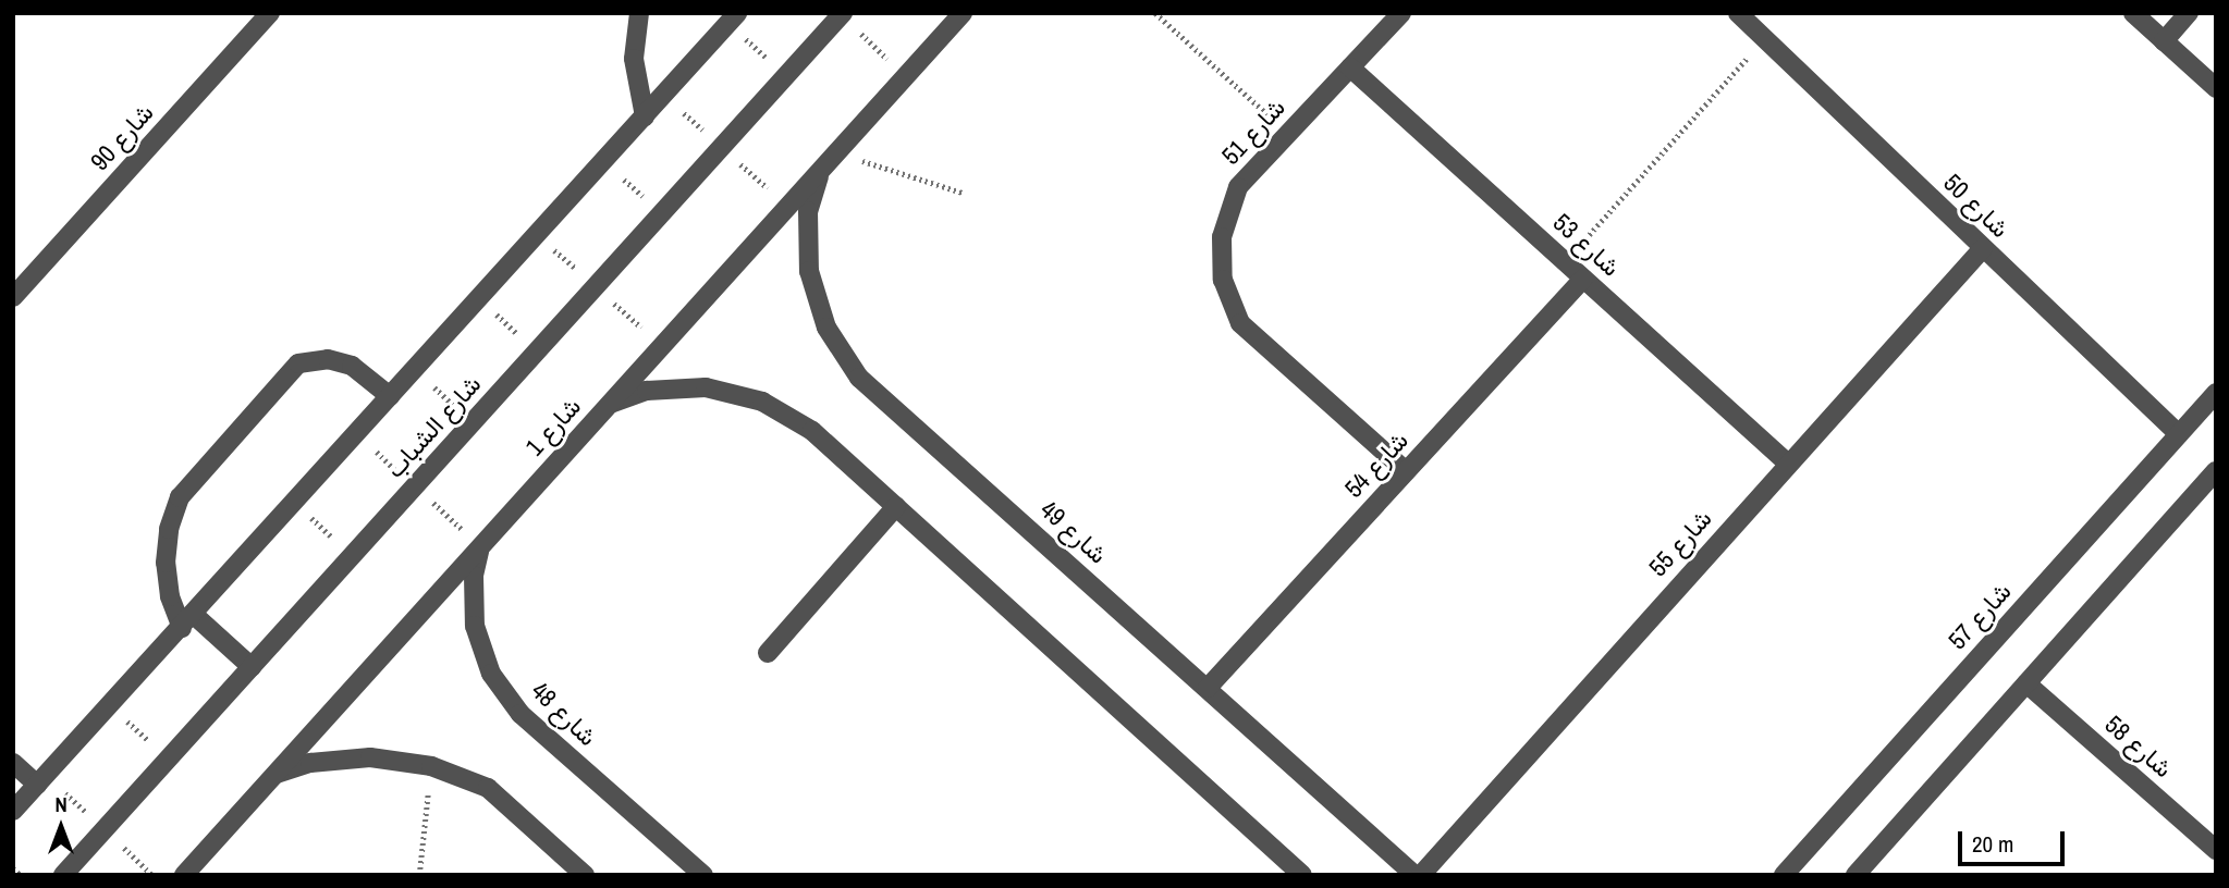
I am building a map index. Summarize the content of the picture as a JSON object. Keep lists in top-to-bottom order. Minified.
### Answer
{"streets":{"street":["شارع 51","شارع 90","شارع 50","شارع 53","شارع الشباب","شارع 1","شارع 54","شارع 49","شارع 55","شارع 57","شارع 48","شارع 58"]},"crossings":[["شارع 51","شارع 53"],["شارع 51","شارع 54"],["شارع 50","شارع 55"],["شارع 50","شارع 57"],["شارع 53","شارع 54"],["شارع 53","شارع 55"],["شارع 1","شارع 49"],["شارع 1","شارع 48"],["شارع 54","شارع 49"]],"scale_bar":"20 m","north":"top"}
